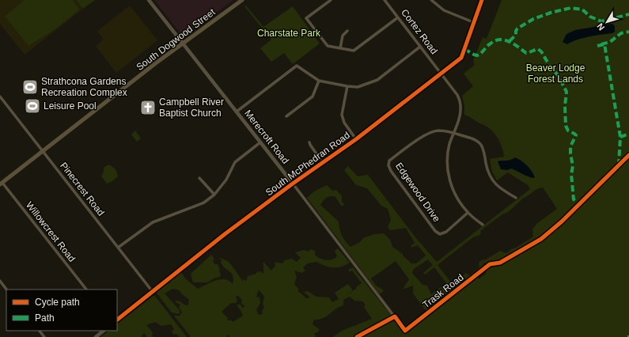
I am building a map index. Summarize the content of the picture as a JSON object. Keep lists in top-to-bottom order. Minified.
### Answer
{"streets":{"main road":["South Dogwood Street"],"street":["Cortez Road","Merecroft Road","South McPhedran Road","Pinecrest Road","Edgewood Drive","Willowcrest Road","Trask Road"]},"crossings":[["Cortez Road","South McPhedran Road"],["Cortez Road","Edgewood Drive"],["South Dogwood Street","Merecroft Road"],["South Dogwood Street","Pinecrest Road"],["South Dogwood Street","Willowcrest Road"],["Merecroft Road","South McPhedran Road"],["Merecroft Road","Trask Road"],["South McPhedran Road","Pinecrest Road"]],"parks":["Charstate Park","Beaver Lodge Forest Lands"],"places":{"sports":["Strathcona Gardens Recreation Complex","Leisure Pool"],"church":["Campbell River Baptist Church"]},"legend":["Cycle path","Path"],"north":"bottom left"}
